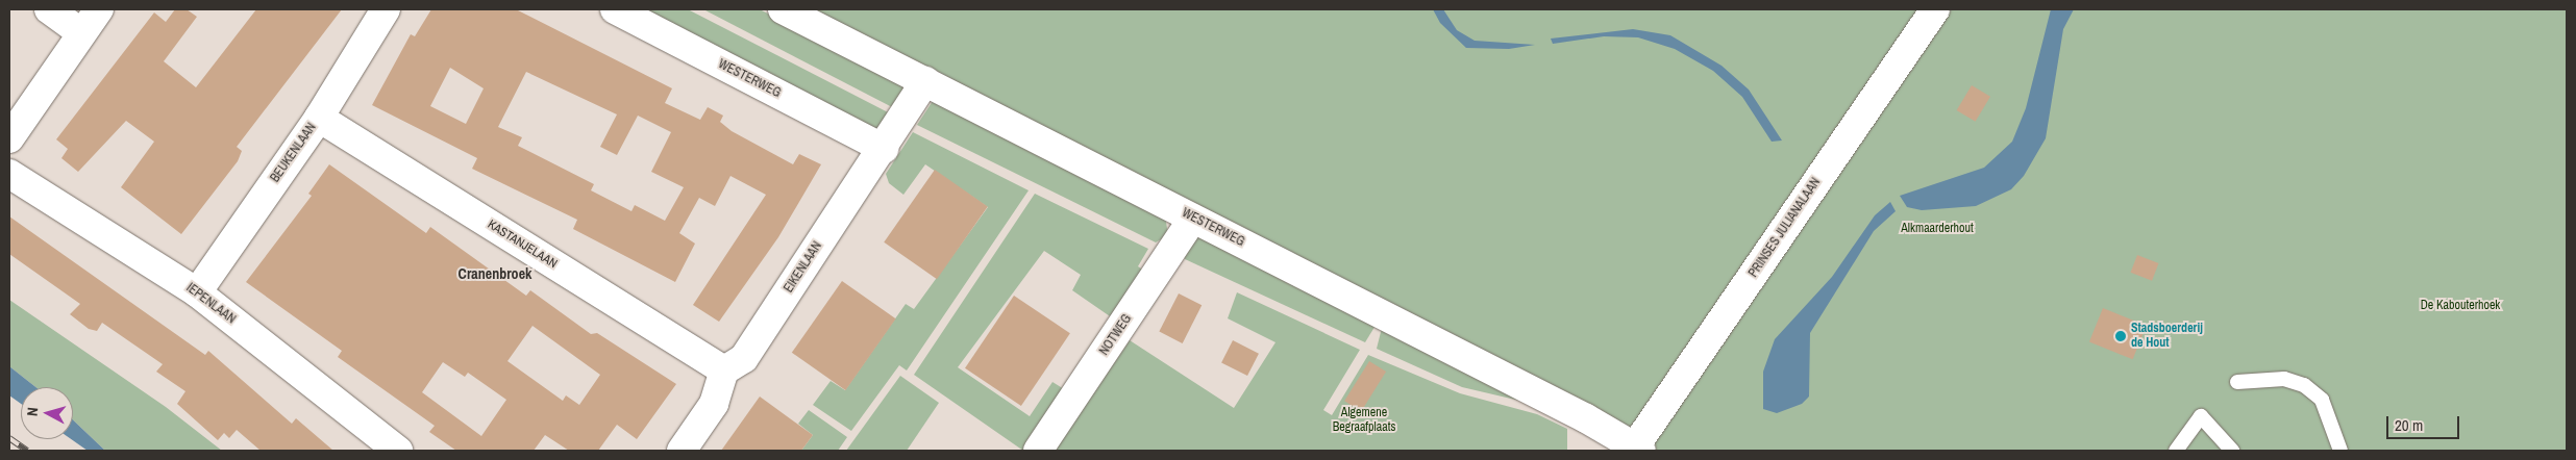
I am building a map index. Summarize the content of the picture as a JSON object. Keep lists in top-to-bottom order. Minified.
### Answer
{"streets":{"street":["WESTERWEG","BEUKENLAAN","PRINSES JULIANALAAN","KASTANJELAAN","EIKENLAAN","IEPENLAAN","NOTWEG"]},"crossings":[["WESTERWEG","PRINSES JULIANALAAN"],["WESTERWEG","EIKENLAAN"],["WESTERWEG","NOTWEG"],["BEUKENLAAN","KASTANJELAAN"],["BEUKENLAAN","IEPENLAAN"],["KASTANJELAAN","EIKENLAAN"]],"districts":["Cranenbroek"],"parks":["Alkmaarderhout","De Kabouterhoek","Algemene Begraafplaats"],"places":["Stadsboerderij de Hout"],"scale_bar":"20 m","north":"left"}
